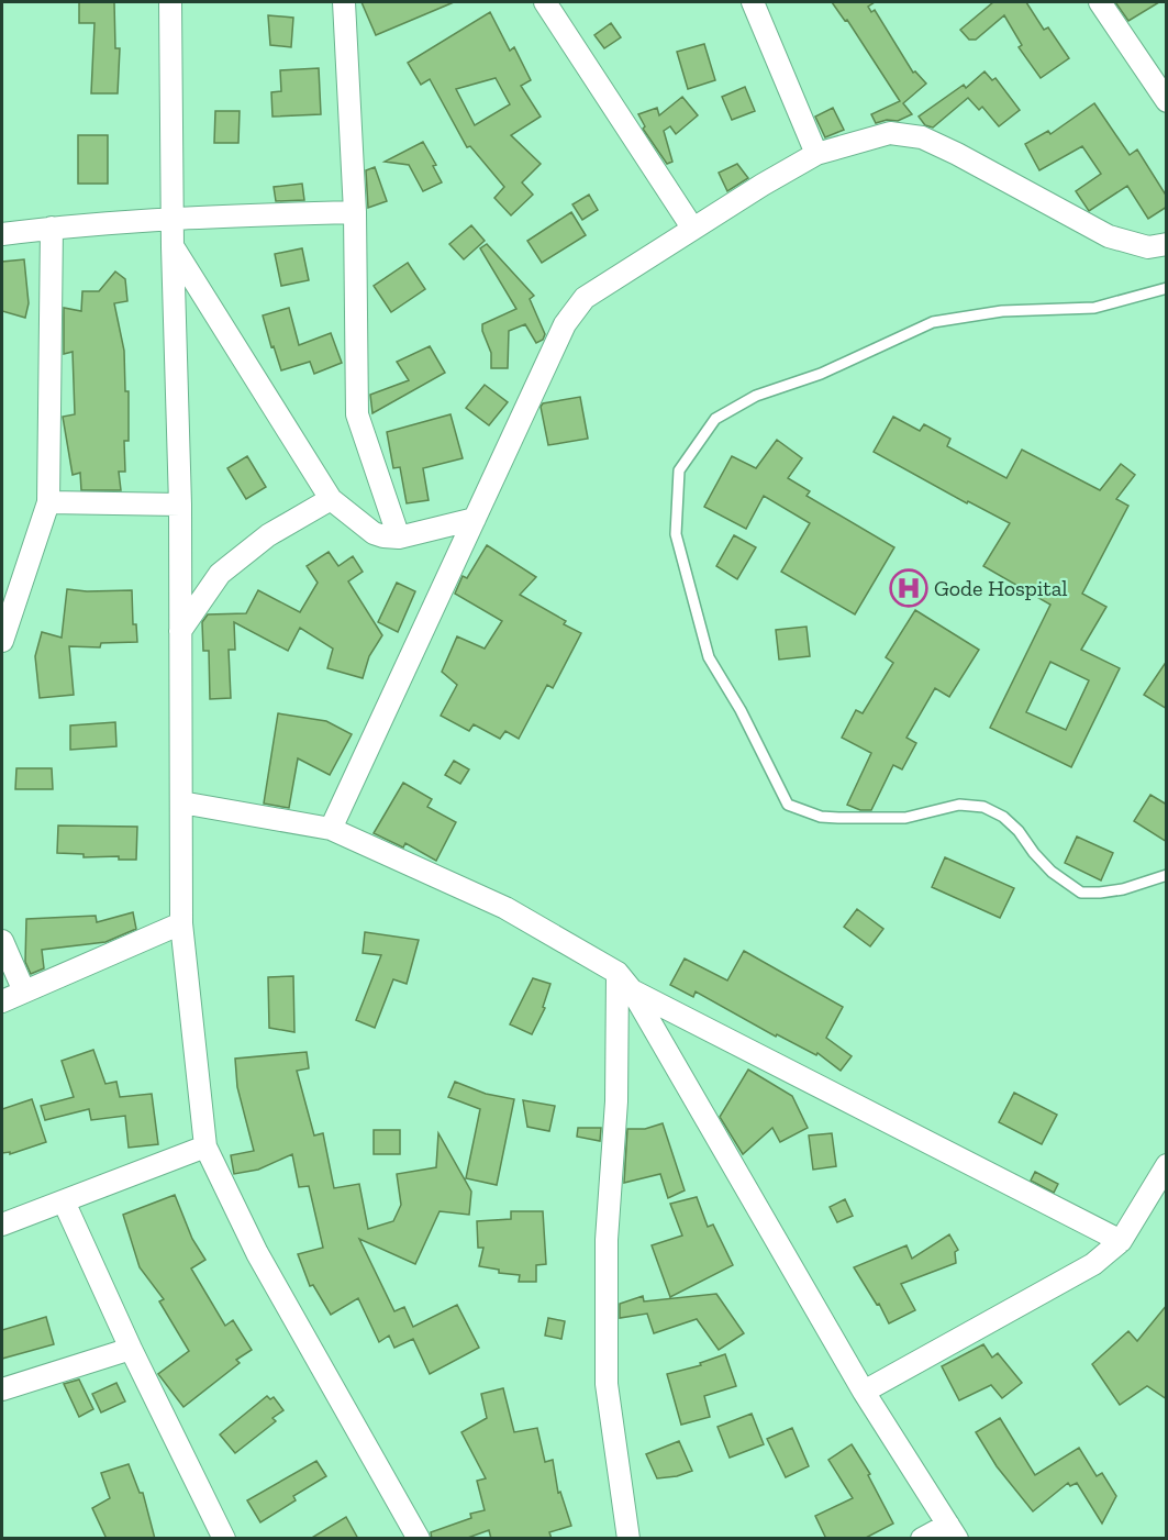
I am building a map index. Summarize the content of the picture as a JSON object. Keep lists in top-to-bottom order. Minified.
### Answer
{"places":{"hospital":["Gode Hospital"]}}
